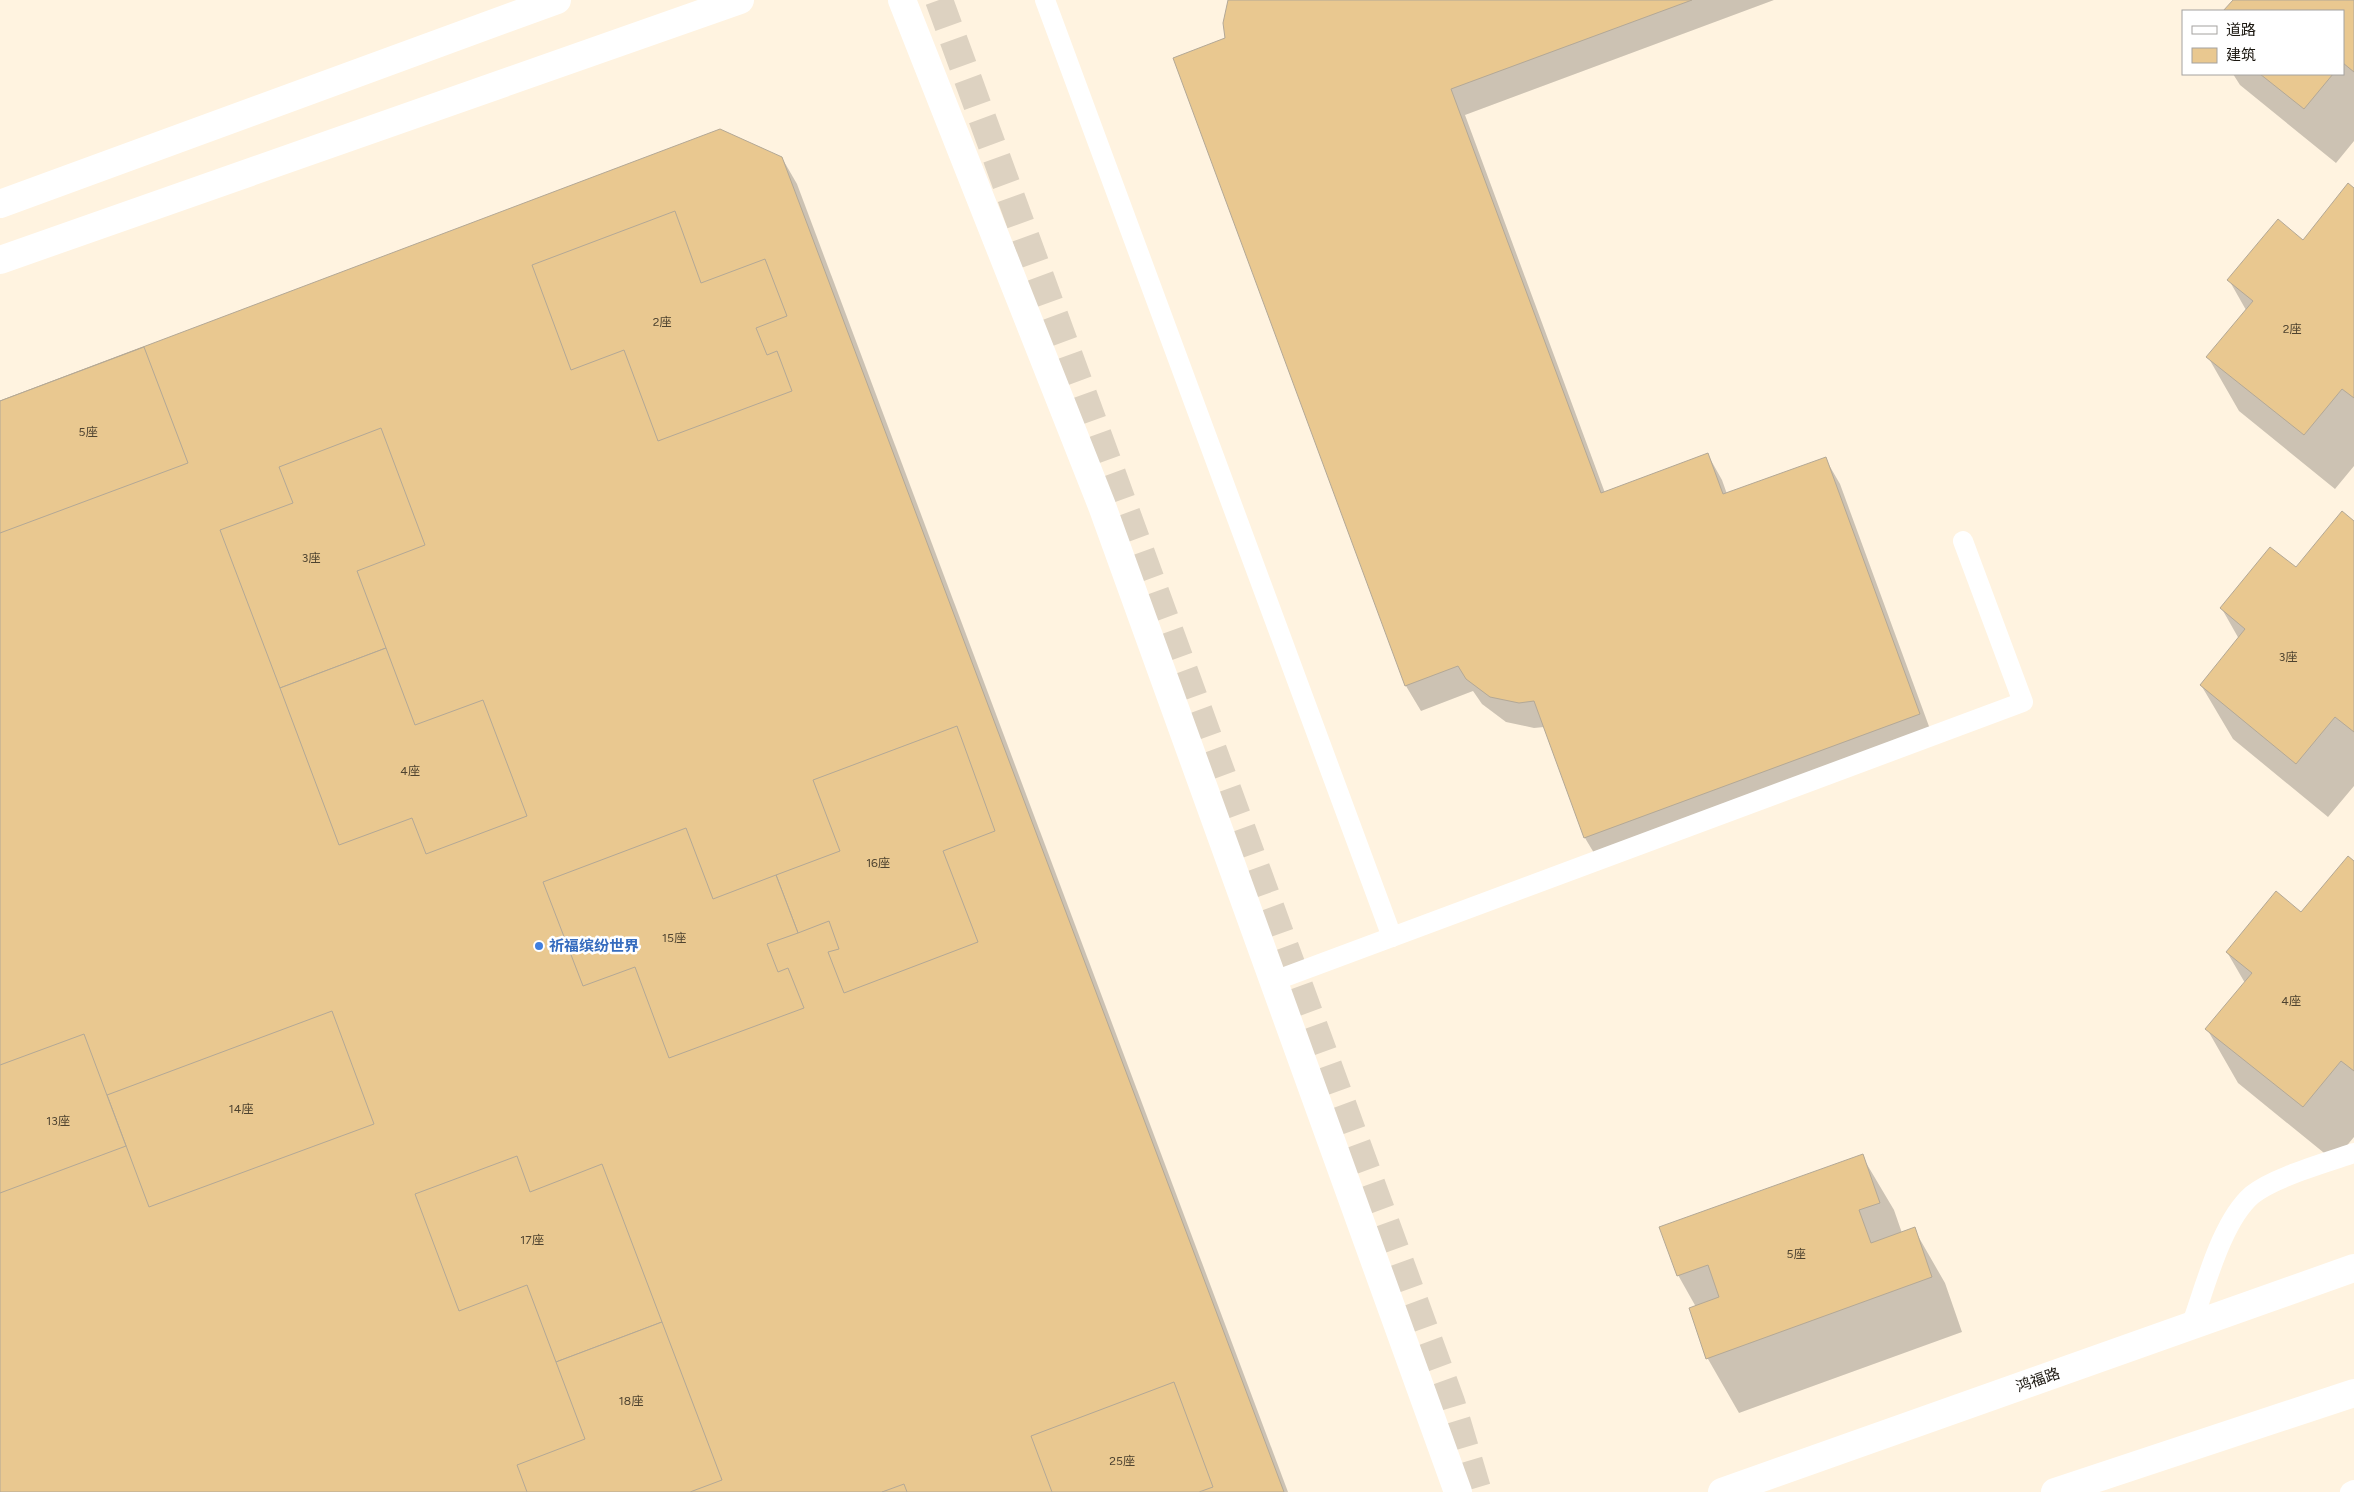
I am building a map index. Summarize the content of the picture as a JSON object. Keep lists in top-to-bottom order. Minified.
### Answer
{"streets":{"street":["鸿福路"]},"places":["祈福缤纷世界"],"house_numbers":["2座","2座","5座","3座","3座","4座","16座","15座","4座","14座","13座","17座","5座","18座","25座"],"legend":["道路","建筑"]}
